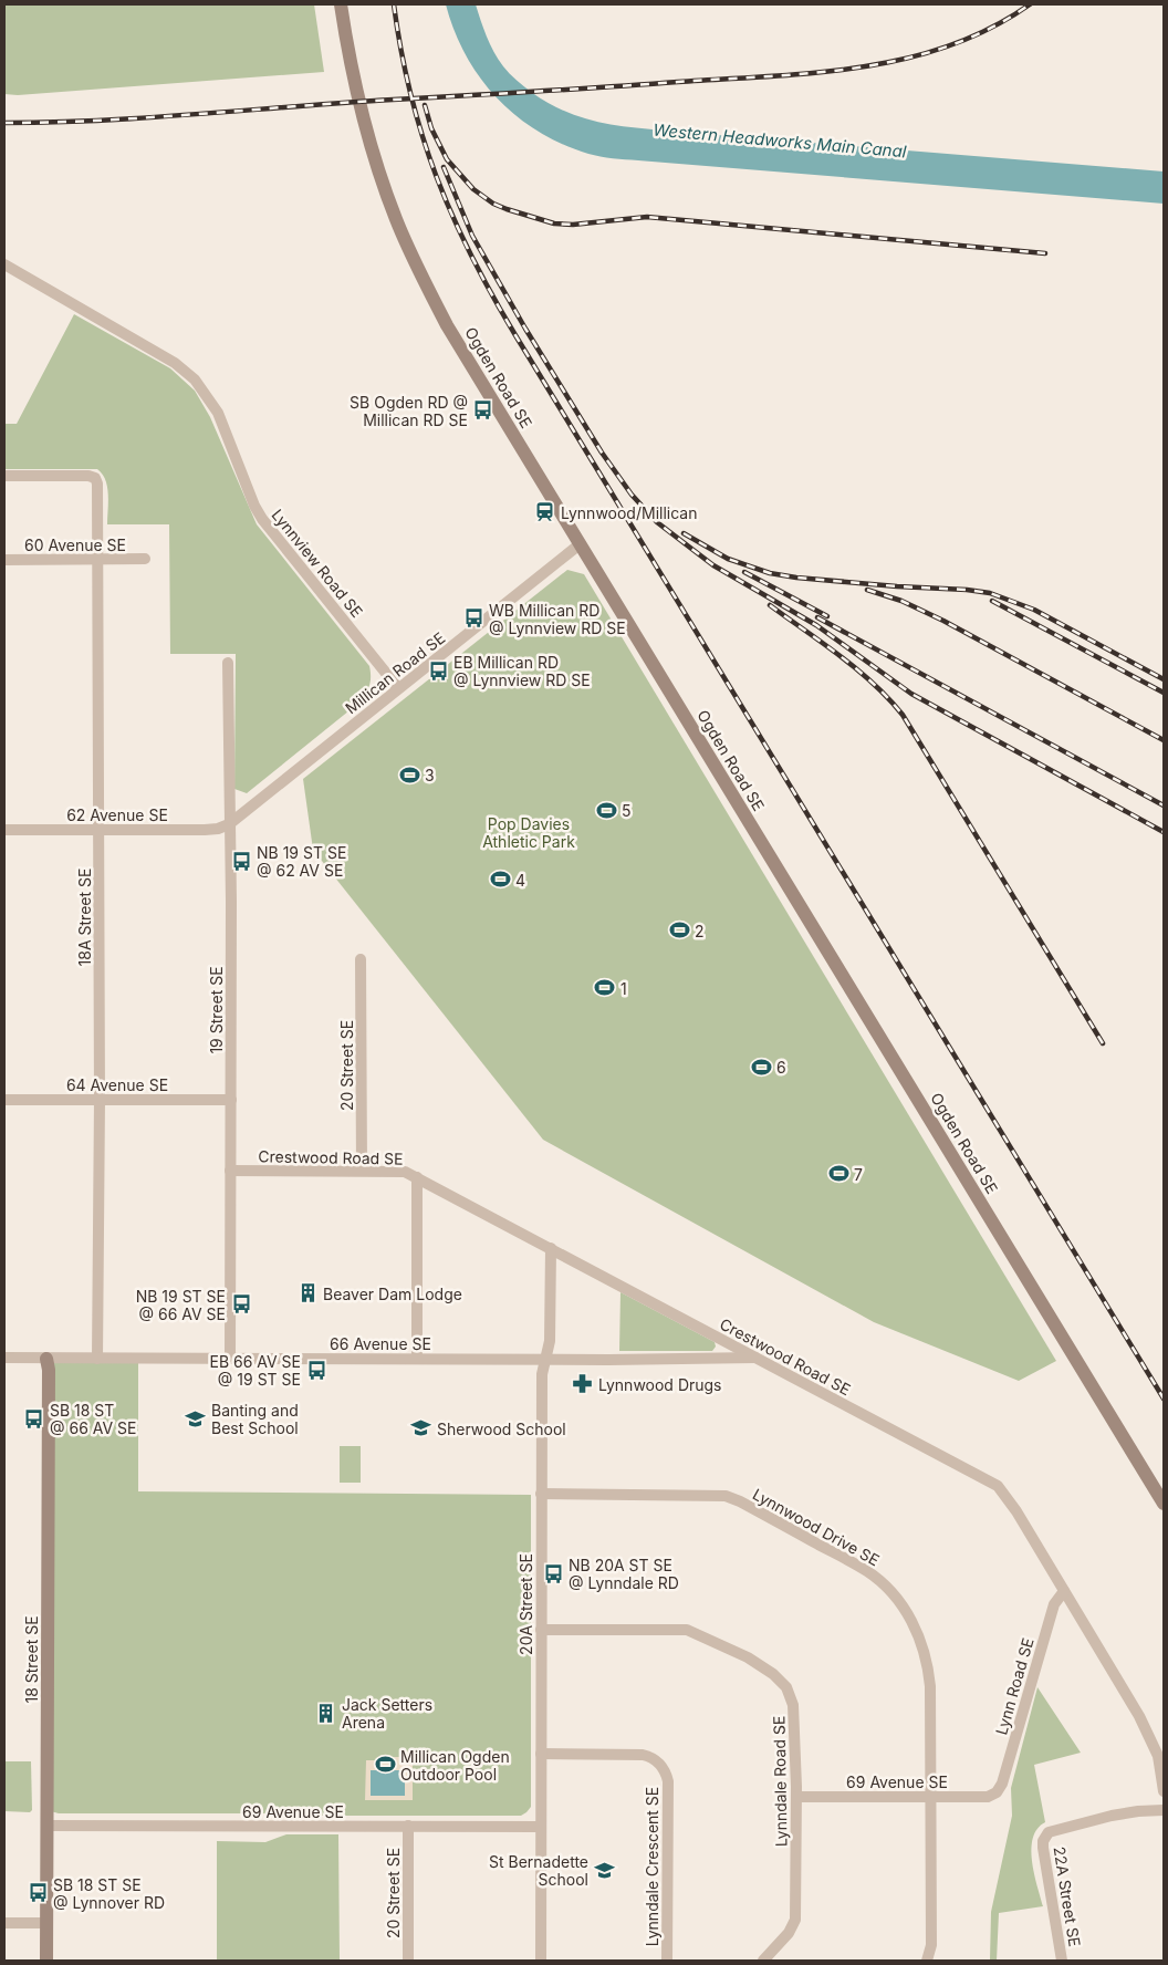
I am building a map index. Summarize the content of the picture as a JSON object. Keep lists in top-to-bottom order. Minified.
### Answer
{"streets":{"street":["Ogden Road SE","60 Avenue SE","Lynnview Road SE","Millican Road SE","62 Avenue SE","18A Street SE","19 Street SE","20 Street SE","64 Avenue SE","Crestwood Road SE","66 Avenue SE","Lynnwood Drive SE","20A Street SE","18 Street SE","Lynn Road SE","Lynndale Road SE","69 Avenue SE","Lynndale Crescent SE","22A Street SE"]},"crossings":[["Ogden Road SE","Millican Road SE"],["60 Avenue SE","18A Street SE"],["Lynnview Road SE","Millican Road SE"],["Millican Road SE","62 Avenue SE"],["Millican Road SE","19 Street SE"],["62 Avenue SE","18A Street SE"],["62 Avenue SE","19 Street SE"],["18A Street SE","64 Avenue SE"],["18A Street SE","66 Avenue SE"],["19 Street SE","64 Avenue SE"],["19 Street SE","Crestwood Road SE"],["19 Street SE","66 Avenue SE"],["20 Street SE","Crestwood Road SE"],["20 Street SE","69 Avenue SE"],["Crestwood Road SE","66 Avenue SE"],["Crestwood Road SE","20A Street SE"],["Crestwood Road SE","Lynn Road SE"],["66 Avenue SE","20A Street SE"],["66 Avenue SE","18 Street SE"],["Lynnwood Drive SE","20A Street SE"],["Lynnwood Drive SE","69 Avenue SE"],["20A Street SE","Lynndale Road SE"],["20A Street SE","69 Avenue SE"],["20A Street SE","Lynndale Crescent SE"],["18 Street SE","69 Avenue SE"],["Lynn Road SE","69 Avenue SE"],["Lynndale Road SE","69 Avenue SE"]],"water":["Western Headworks Main Canal"],"parks":["Pop Davies Athletic Park"],"places":{"bus stop":["SB Ogden RD @ Millican RD SE","WB Millican RD @ Lynnview RD SE","EB Millican RD @ Lynnview RD SE","NB 19 ST SE @ 62 AV SE","NB 19 ST SE @ 66 AV SE","EB 66 AV SE @ 19 ST SE","SB 18 ST @ 66 AV SE","NB 20A ST SE @ Lynndale RD","SB 18 ST SE @ Lynnover RD"],"station":["Lynnwood/Millican"],"sports":["3","5","4","2","1","6","7","Millican Ogden Outdoor Pool"],"building":["Beaver Dam Lodge","Jack Setters Arena"],"pharmacy":["Lynnwood Drugs"],"school or university":["Banting and Best School","Sherwood School","St Bernadette School"]}}
